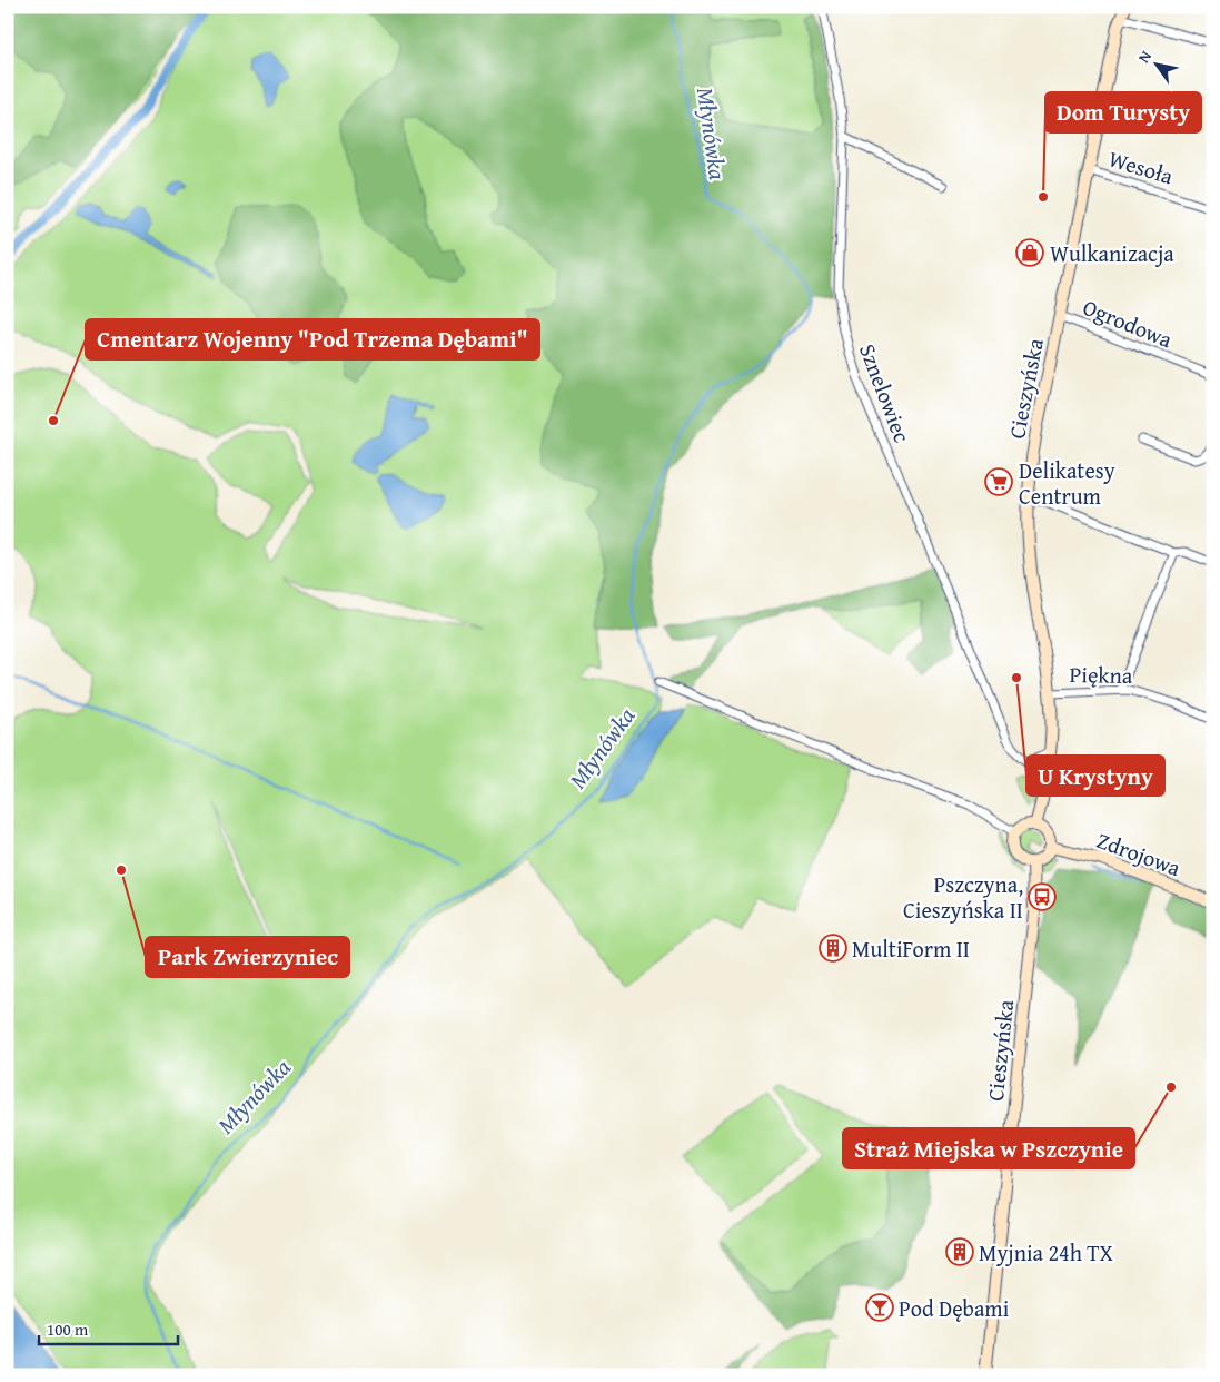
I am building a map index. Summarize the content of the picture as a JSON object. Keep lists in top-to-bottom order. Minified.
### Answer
{"streets":{"main road":["Cieszyńska","Zdrojowa"],"street":["Wesoła","Ogrodowa","Sznelowiec","Piękna"]},"crossings":[["Wesoła","Cieszyńska"],["Ogrodowa","Cieszyńska"],["Cieszyńska","Sznelowiec"],["Cieszyńska","Piękna"],["Cieszyńska","Zdrojowa"]],"water":["Młynówka"],"places":{"other":["Dom Turysty","Cmentarz Wojenny \"Pod Trzema Dębami\"","U Krystyny","Park Zwierzyniec","Straż Miejska w Pszczynie"],"shop":["Wulkanizacja"],"supermarket":["Delikatesy Centrum"],"bus stop":["Pszczyna, Cieszyńska II"],"building":["MultiForm II","Myjnia 24h TX"],"bar":["Pod Dębami"]},"scale_bar":"100 m","north":"top left"}
